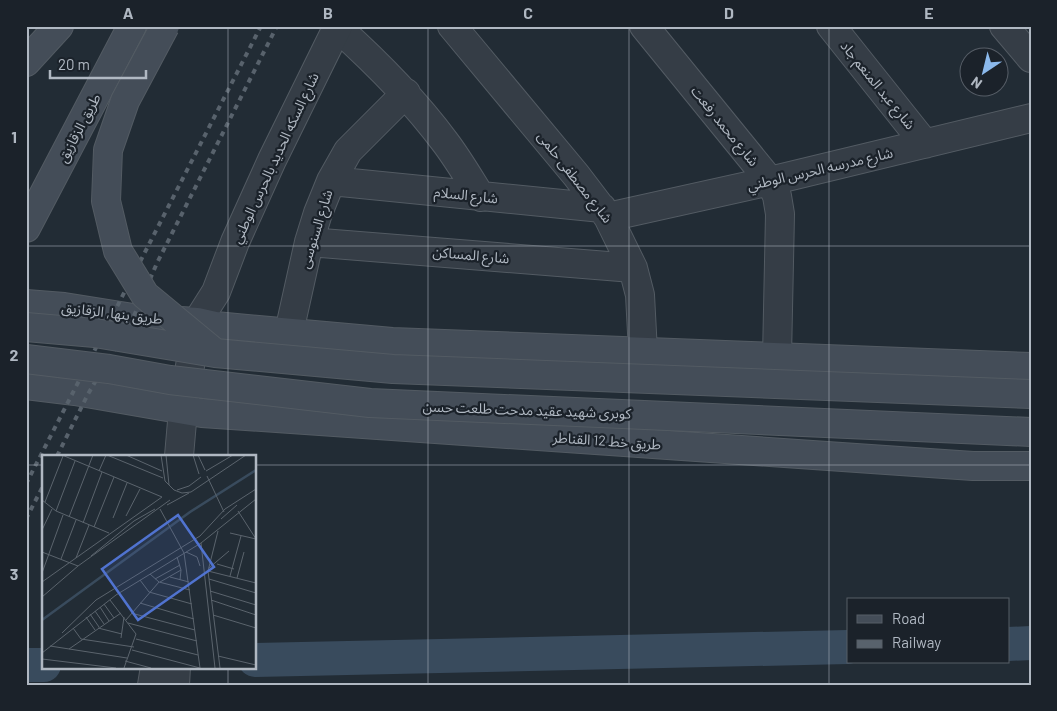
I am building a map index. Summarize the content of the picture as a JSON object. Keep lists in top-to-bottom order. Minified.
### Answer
{"streets":{"main road":["طريق الزقازيق","طريق بنها, الزقازيق","كوبرى شهيد عقيد مدحت طلعت حسن","طريق خط 12 القناطر"],"street":["شارع عبد المنعم جاد","شارع محمد رفعت","شارع السكه الحديد بالحرس الوطني","شارع مدرسه الحرس الوطني","شارع مصطفى حلمى","شارع السلام","شارع السنوسى","شارع المساكن"]},"crossings":[["شارع عبد المنعم جاد","شارع مدرسه الحرس الوطني"],["شارع محمد رفعت","شارع مدرسه الحرس الوطني"],["شارع السكه الحديد بالحرس الوطني","طريق بنها, الزقازيق"],["شارع السكه الحديد بالحرس الوطني","طريق خط 12 القناطر"],["شارع مدرسه الحرس الوطني","شارع مصطفى حلمى"],["شارع مدرسه الحرس الوطني","شارع السلام"],["شارع مصطفى حلمى","شارع السلام"],["شارع مصطفى حلمى","شارع المساكن"],["شارع السلام","شارع السنوسى"],["شارع السنوسى","شارع المساكن"]],"legend":["Road","Railway"],"scale_bar":"20 m","north":"bottom left","grid":{"columns":["A","B","C","D","E"],"rows":["1","2","3"]}}
